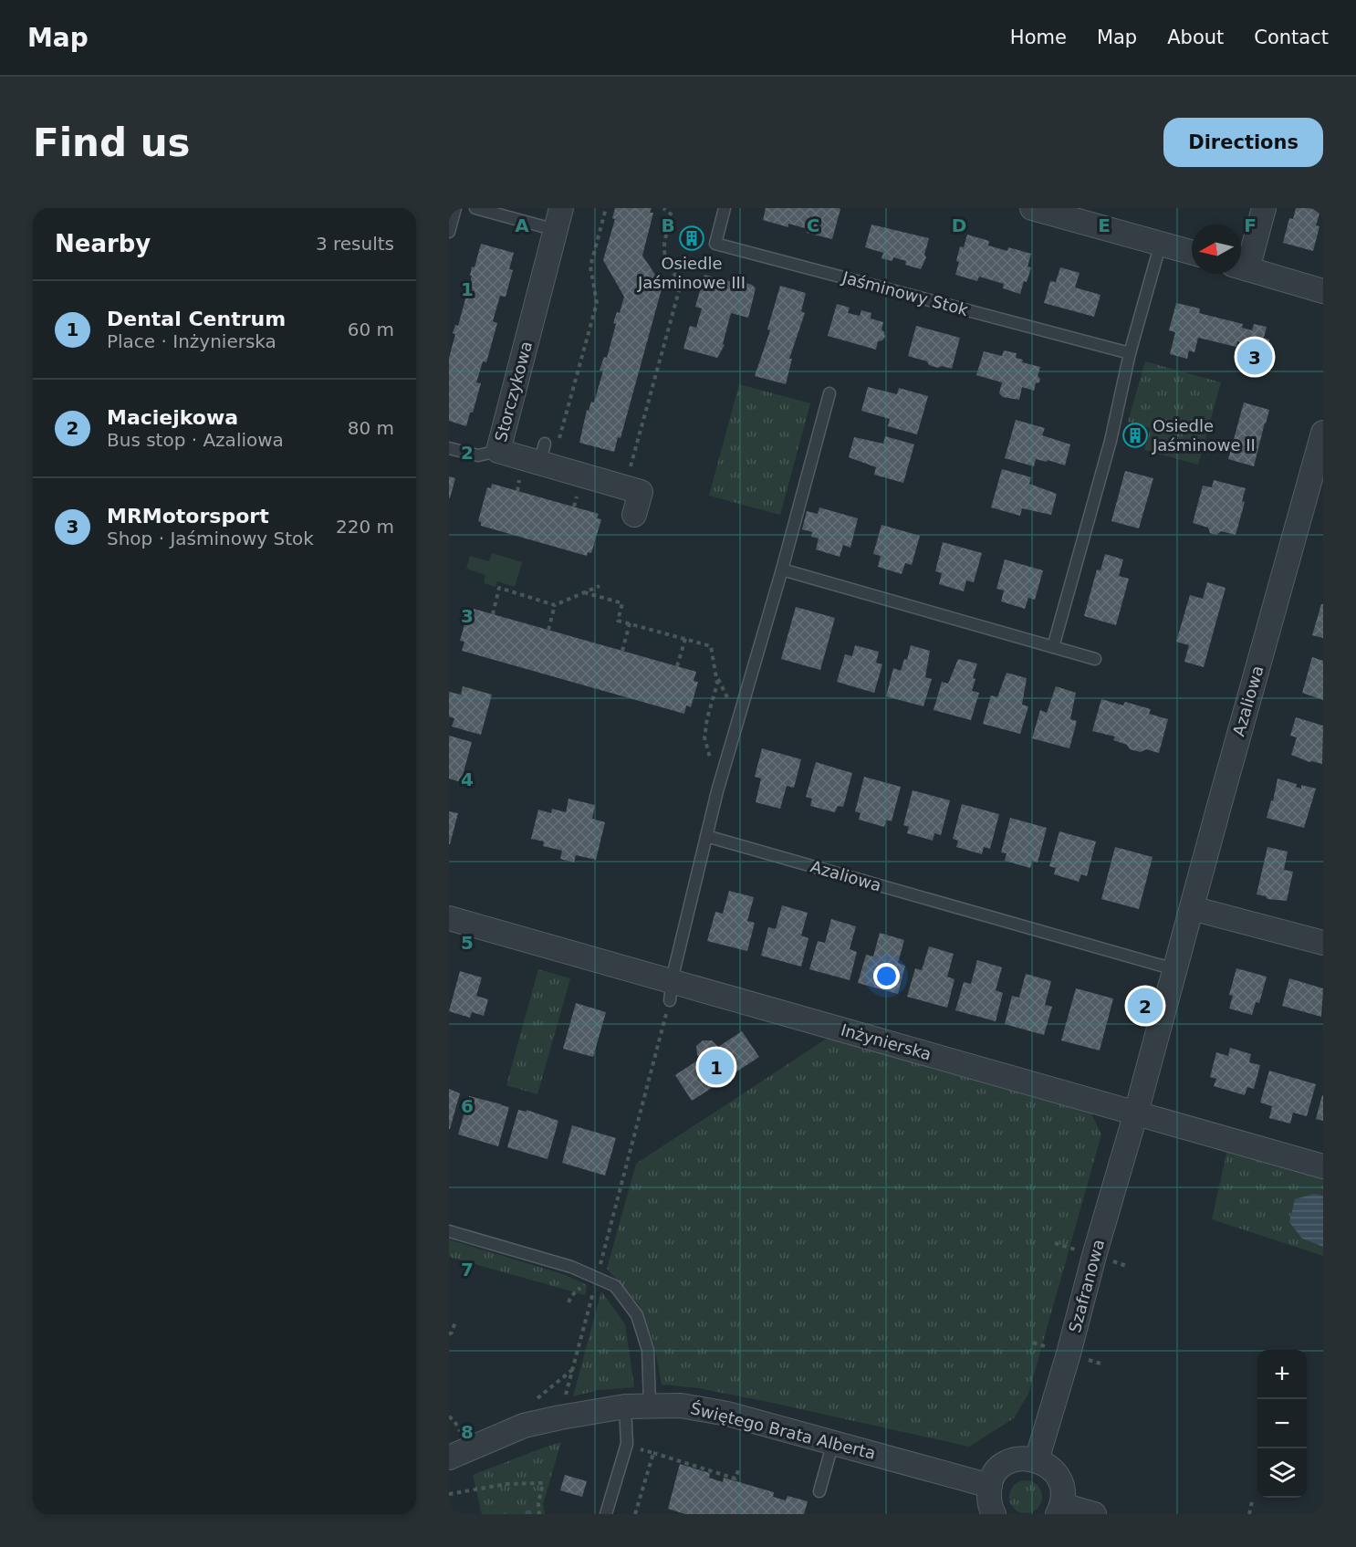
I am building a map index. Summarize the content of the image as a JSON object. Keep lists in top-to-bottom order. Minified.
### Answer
{"streets":{"street":["Storczykowa","Azaliowa","Inżynierska","Szafranowa","Świętego Brata Alberta"],"lane":["Jaśminowy Stok"]},"crossings":[["Azaliowa","Inżynierska"],["Azaliowa","Szafranowa"],["Inżynierska","Szafranowa"]],"places":{"building":["Osiedle Jaśminowe III","Osiedle Jaśminowe II"]},"north":"left","page":{"header":"Map","nav":["Home","Map","About","Contact"],"buttons":"Directions","title":"Find us","heading":["Nearby","3 results"],"list":[{"mark":"1","name":"Dental Centrum","note":"Place · Inżynierska","value":"60 m"},{"mark":"2","name":"Maciejkowa","note":"Bus stop · Azaliowa","value":"80 m"},{"mark":"3","name":"MRMotorsport","note":"Shop · Jaśminowy Stok","value":"220 m"}],"pins":["3","2","1"],"map_buttons":["+","−"]},"grid":{"columns":["A","B","C","D","E","F"],"rows":["1","2","3","4","5","6","7","8"]}}
